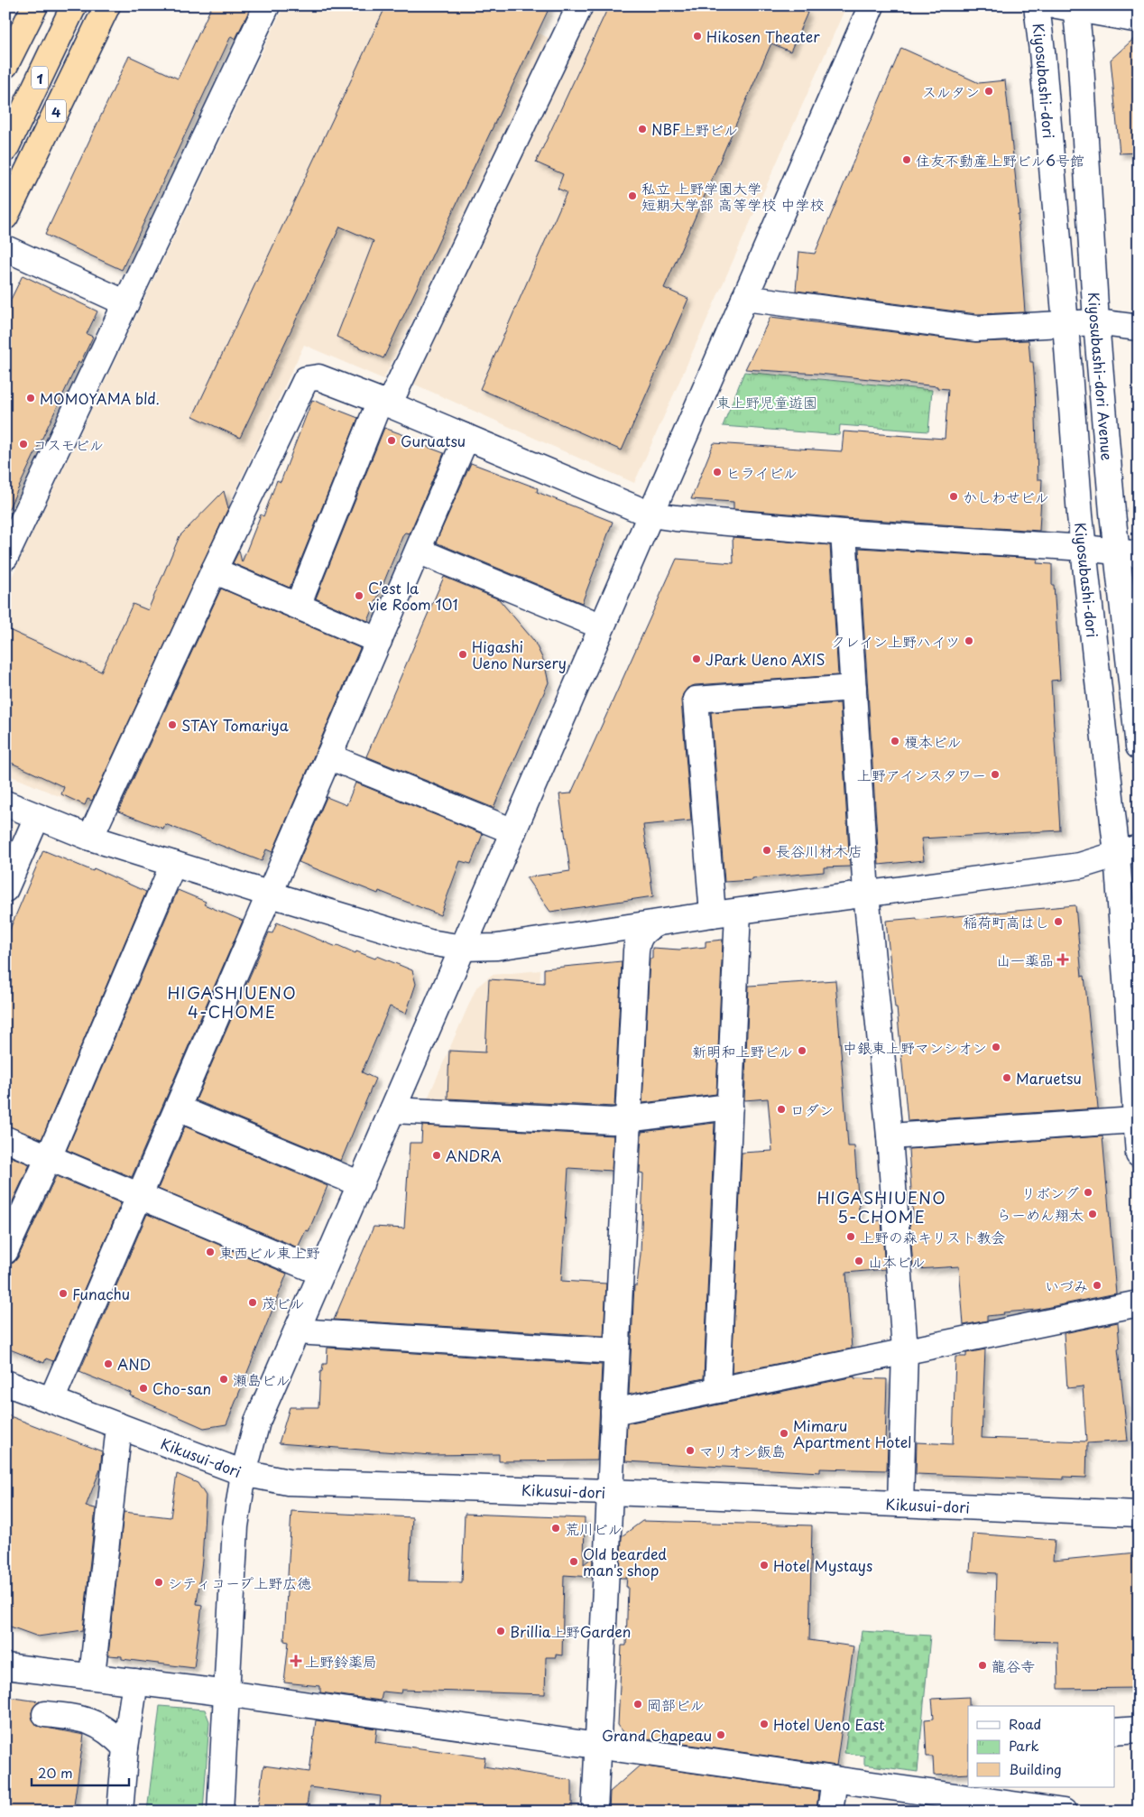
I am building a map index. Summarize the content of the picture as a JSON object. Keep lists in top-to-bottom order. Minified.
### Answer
{"streets":{"highway":["1","4"],"street":["Kiyosubashi-dori","Kiyosubashi-dori Avenue","Kikusui-dori"]},"districts":["HIGASHIUENO 4-CHOME","HIGASHIUENO 5-CHOME"],"parks":["東上野児童遊園"],"places":{"other":["Hikosen Theater","スルタン","NBF上野ビル","住友不動産上野ビル6号館","私立 上野学園大学 短期大学部 高等学校 中学校","MOMOYAMA bld.","Guruatsu","コスモビル","ヒライビル","かしわせビル","C’est la vie Room 101","クレイン上野ハイツ","Higashi Ueno Nursery","JPark Ueno AXIS","STAY Tomariya","榎本ビル","上野アインスタワー","長谷川材木店","稲荷町高はし","中銀東上野マンシオン","新明和上野ビル","Maruetsu","ロダン","ANDRA","リボング","らーめん翔太","上野の森キリスト教会","東西ビル東上野","山本ビル","いづみ","Funachu","茂ビル","AND","瀬島ビル","Cho-san","Mimaru Apartment Hotel","マリオン飯島","荒川ビル","Old bearded man's shop","Hotel Mystays","シティコープ上野広徳","Brillia上野Garden","龍谷寺","岡部ビル","Hotel Ueno East","Grand Chapeau"],"health":["山一薬品","上野鈴薬局"]},"legend":["Road","Park","Building"],"scale_bar":"20 m"}
